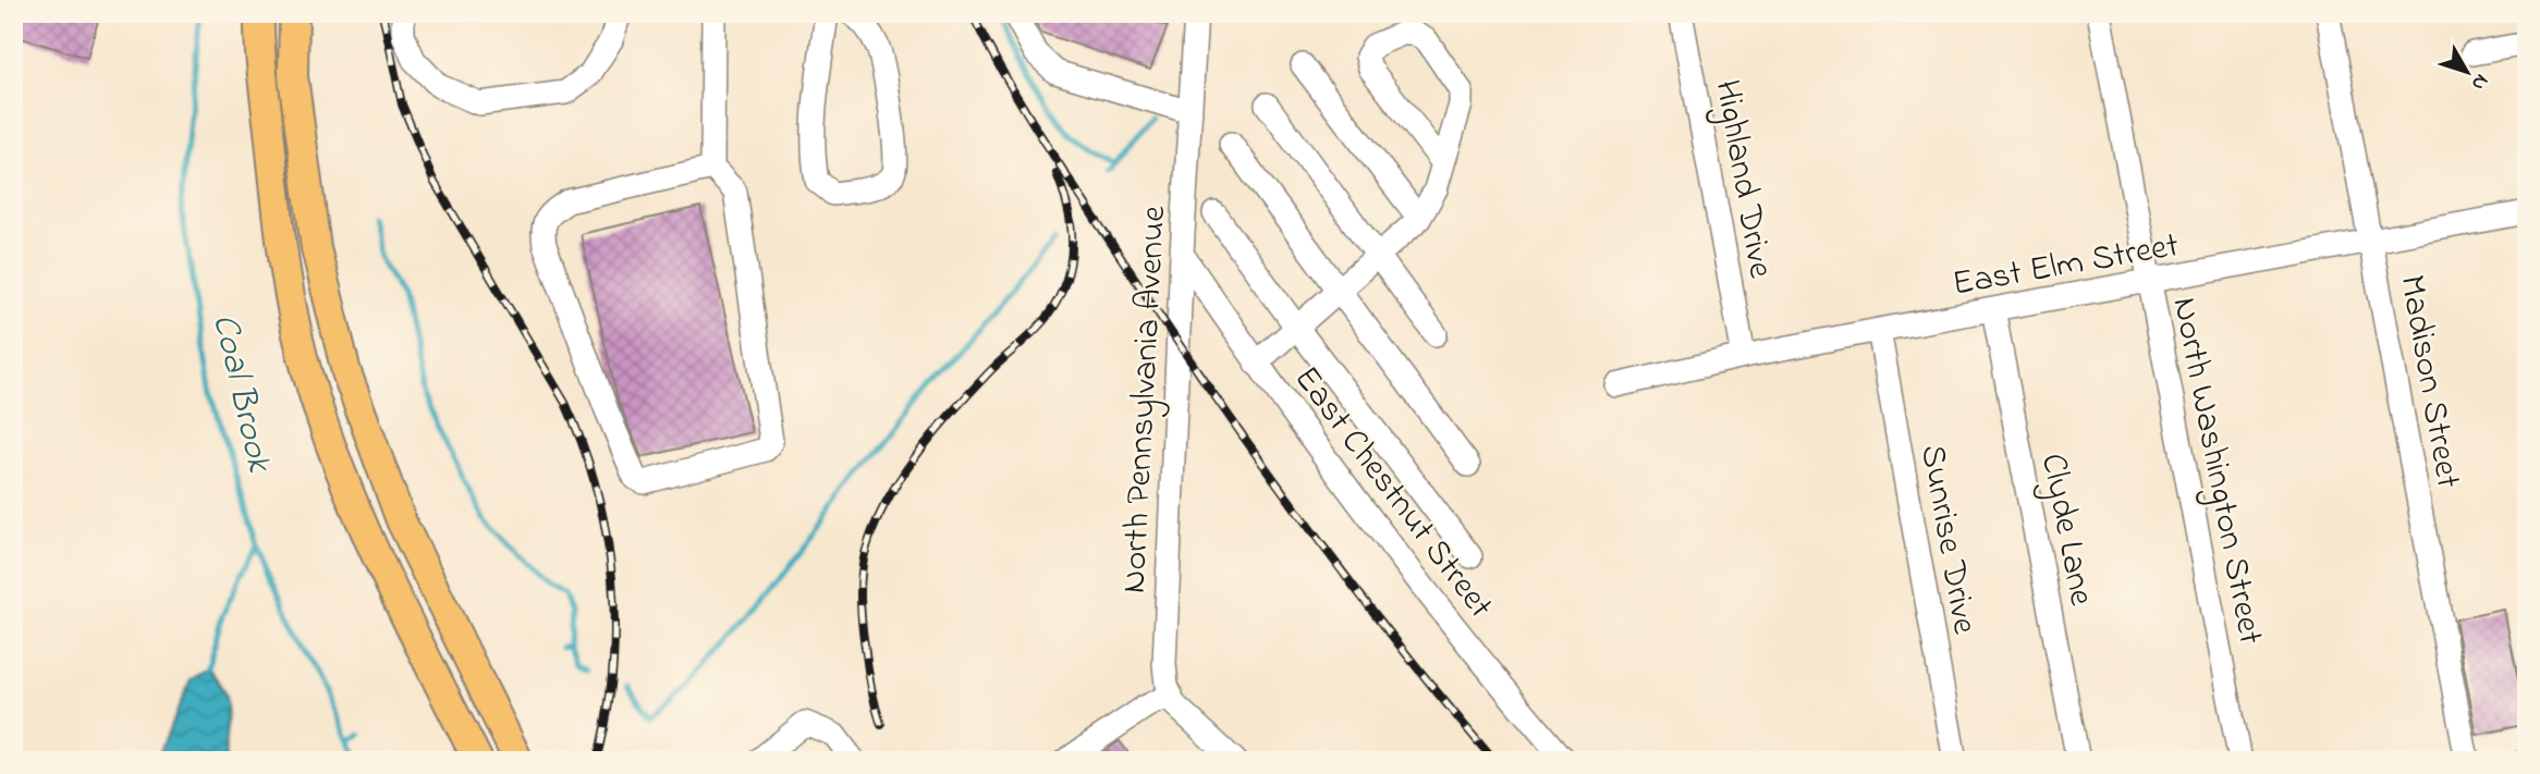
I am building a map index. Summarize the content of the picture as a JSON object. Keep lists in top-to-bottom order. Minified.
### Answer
{"streets":{"street":["Highland Drive","East Elm Street","Madison Street","North Pennsylvania Avenue","North Washington Street","East Chestnut Street","Clyde Lane","Sunrise Drive"]},"crossings":[["Highland Drive","East Elm Street"],["East Elm Street","Madison Street"],["East Elm Street","North Washington Street"],["East Elm Street","Clyde Lane"],["East Elm Street","Sunrise Drive"],["North Pennsylvania Avenue","East Chestnut Street"]],"water":["Coal Brook"],"north":"bottom right"}
